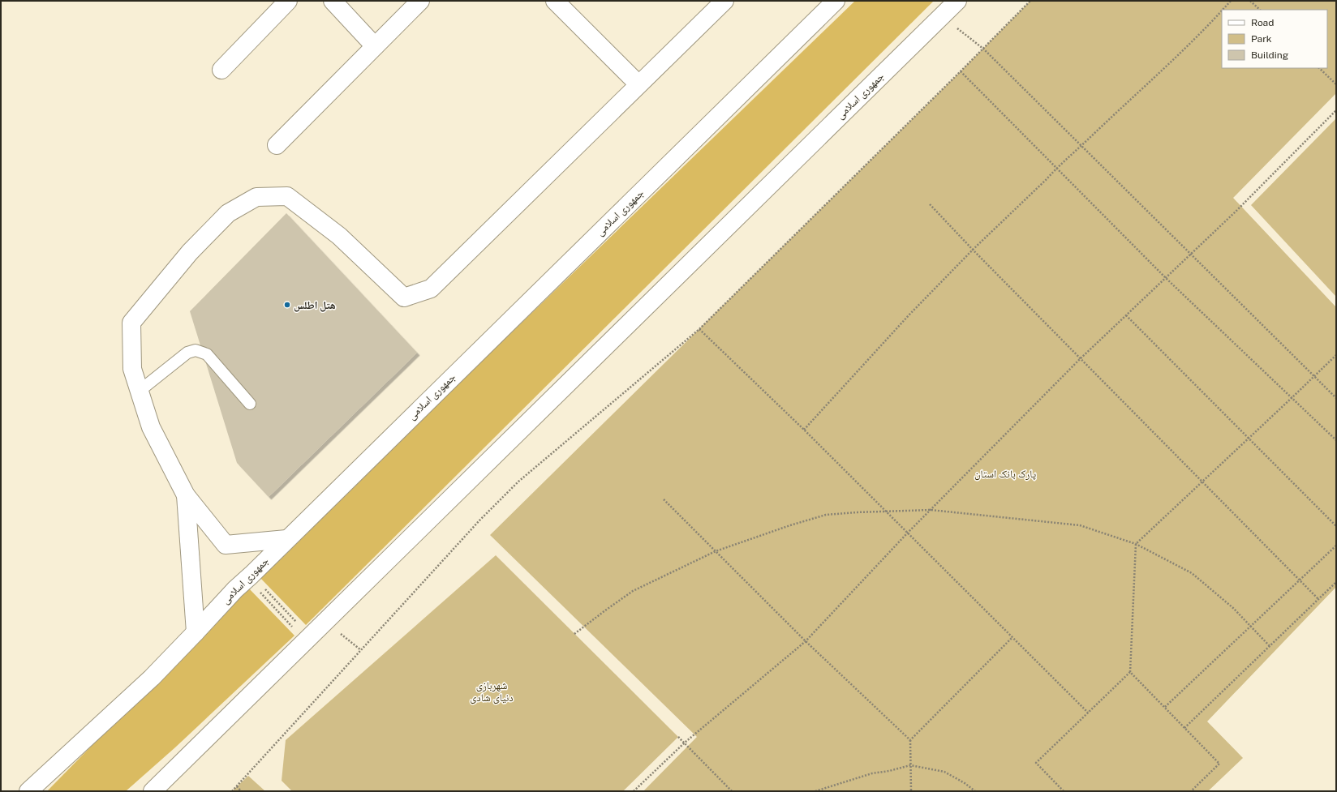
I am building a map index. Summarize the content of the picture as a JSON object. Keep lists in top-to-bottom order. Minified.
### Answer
{"streets":{"main road":["جمهوری اسلامی"]},"parks":["پارک بانک استان","شهربازی دنیای شادی"],"places":["هتل اطلس"],"legend":["Road","Park","Building"]}
